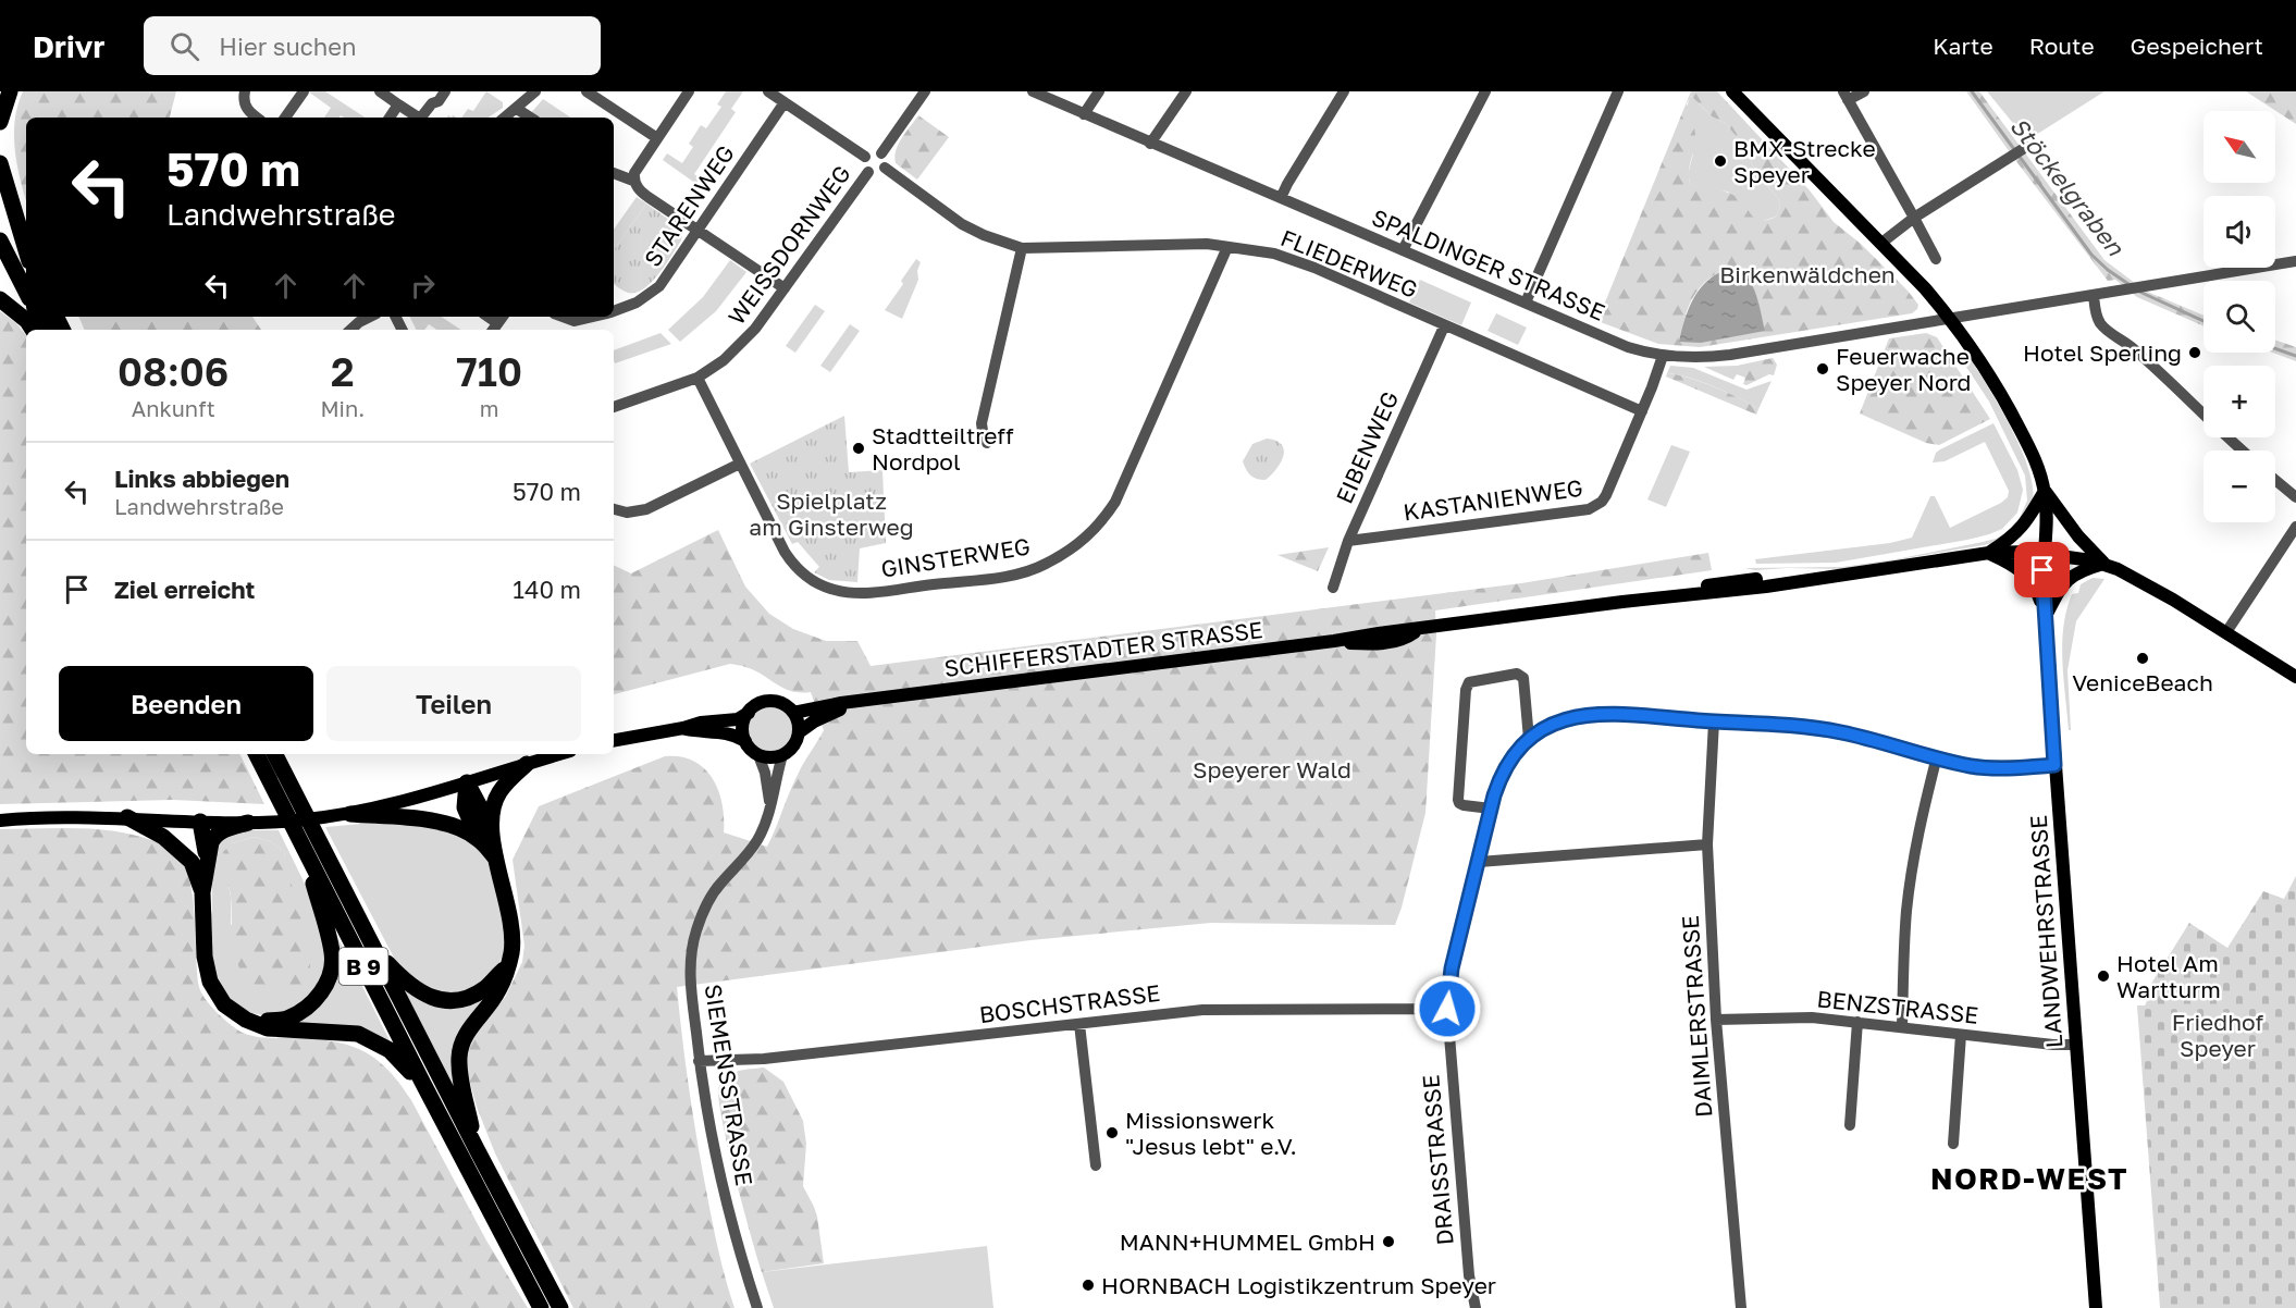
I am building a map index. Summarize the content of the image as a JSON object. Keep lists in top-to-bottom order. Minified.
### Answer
{"streets":{"highway":["B 9"],"main road":["SCHIFFERSTADTER STRASSE","LANDWEHRSTRASSE"],"street":["STARENWEG","WEISSDORNWEG","FLIEDERWEG","SPALDINGER STRASSE","EIBENWEG","KASTANIENWEG","GINSTERWEG","BOSCHSTRASSE","BENZSTRASSE","DAIMLERSTRASSE","SIEMENSSTRASSE","DRAISSTRASSE"]},"crossings":[["WEISSDORNWEG","FLIEDERWEG"],["WEISSDORNWEG","GINSTERWEG"],["FLIEDERWEG","EIBENWEG"],["FLIEDERWEG","KASTANIENWEG"],["FLIEDERWEG","GINSTERWEG"],["SPALDINGER STRASSE","KASTANIENWEG"],["EIBENWEG","KASTANIENWEG"],["SCHIFFERSTADTER STRASSE","LANDWEHRSTRASSE"],["SCHIFFERSTADTER STRASSE","SIEMENSSTRASSE"],["LANDWEHRSTRASSE","BENZSTRASSE"],["LANDWEHRSTRASSE","DRAISSTRASSE"],["BOSCHSTRASSE","SIEMENSSTRASSE"],["BOSCHSTRASSE","DRAISSTRASSE"],["BENZSTRASSE","DAIMLERSTRASSE"],["DAIMLERSTRASSE","DRAISSTRASSE"]],"districts":["NORD-WEST"],"water":["Stöckelgraben"],"parks":["Birkenwäldchen","Spielplatz am Ginsterweg","Speyerer Wald","Friedhof Speyer"],"places":["BMX-Strecke Speyer","Hotel Sperling","Feuerwache Speyer Nord","Stadtteiltreff Nordpol","VeniceBeach","Hotel Am Wartturm","Missionswerk \"Jesus lebt\" e.V.","MANN+HUMMEL GmbH","HORNBACH Logistikzentrum Speyer"],"north":"top left","page":{"header":"Drivr","search":"Hier suchen","nav":["Karte","Route","Gespeichert"],"map_buttons":["+","−"],"turn":["570 m","Landwehrstraße"],"eta":["08:06","Ankunft","2","Min.","710","m"],"list":[{"name":"Links abbiegen","note":"Landwehrstraße","value":"570 m"},{"name":"Ziel erreicht","value":"140 m"}],"buttons":["Beenden","Teilen"]}}
